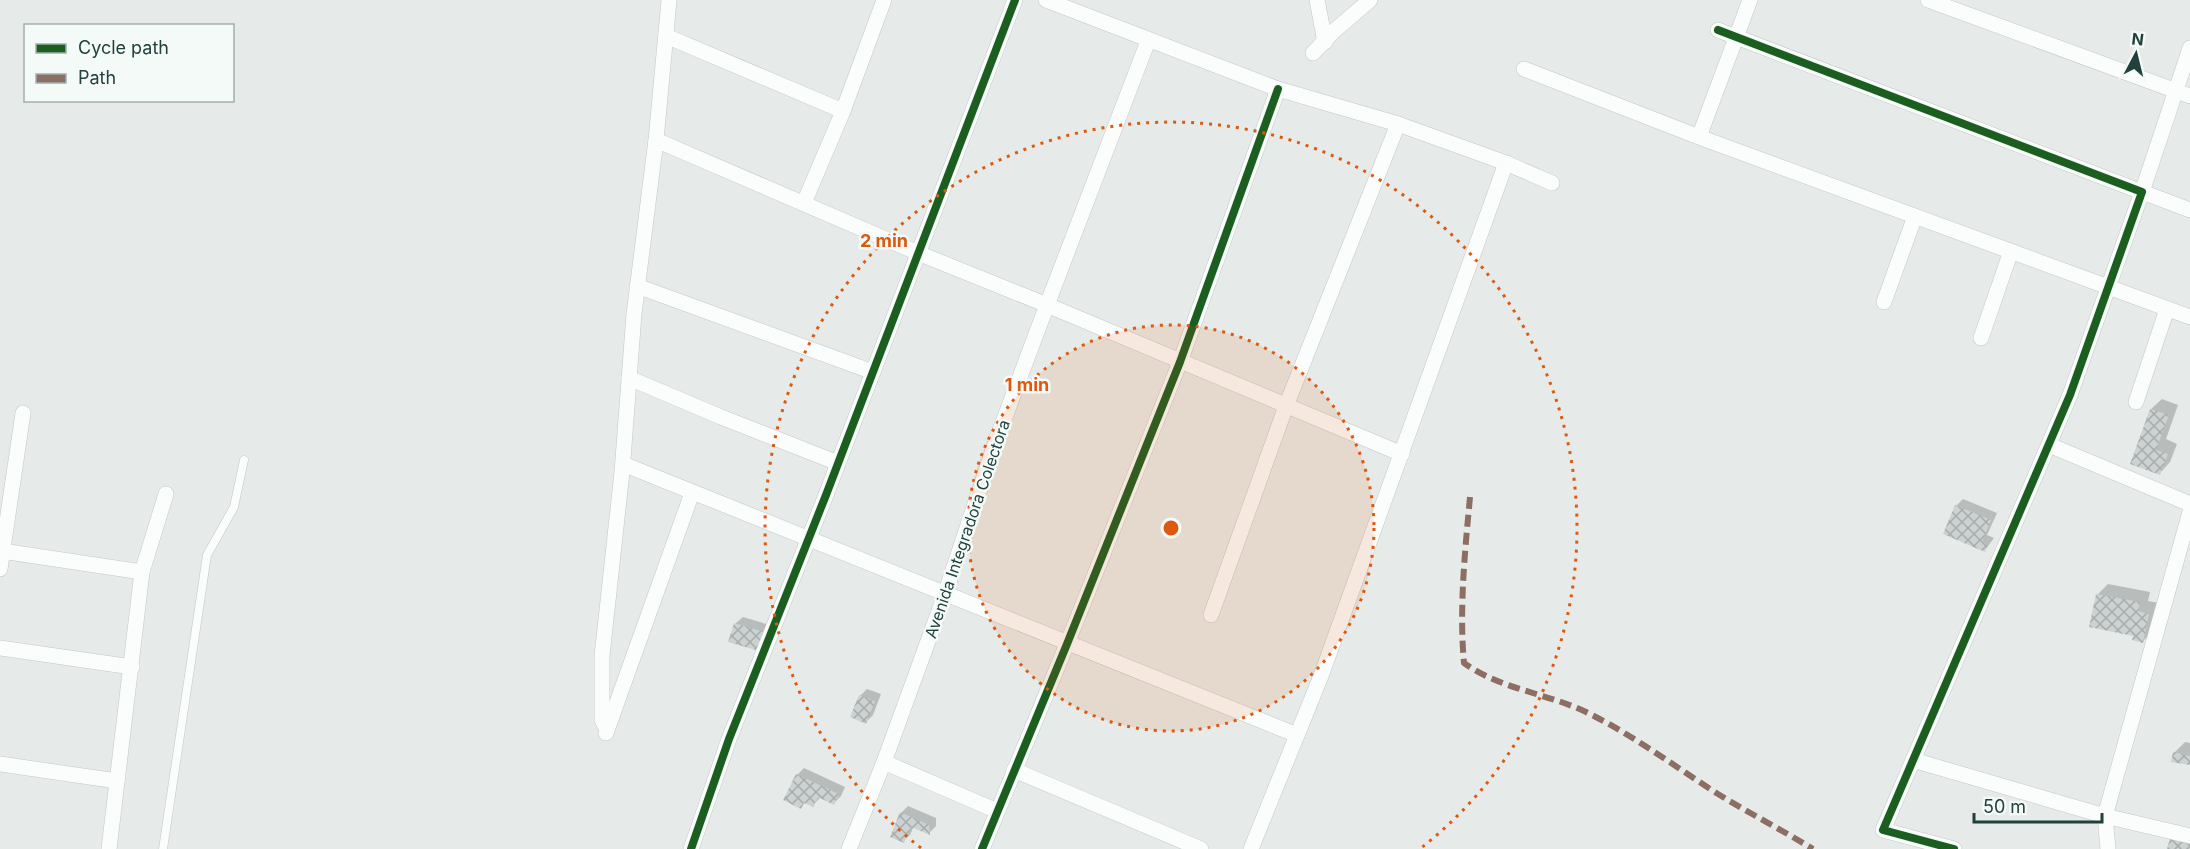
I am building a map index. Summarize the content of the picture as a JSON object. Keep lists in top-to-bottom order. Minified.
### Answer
{"streets":{"street":["Avenida Integradora Colectora"]},"legend":["Cycle path","Path"],"scale_bar":"50 m","north":"top","rings":["2 min","1 min"]}
